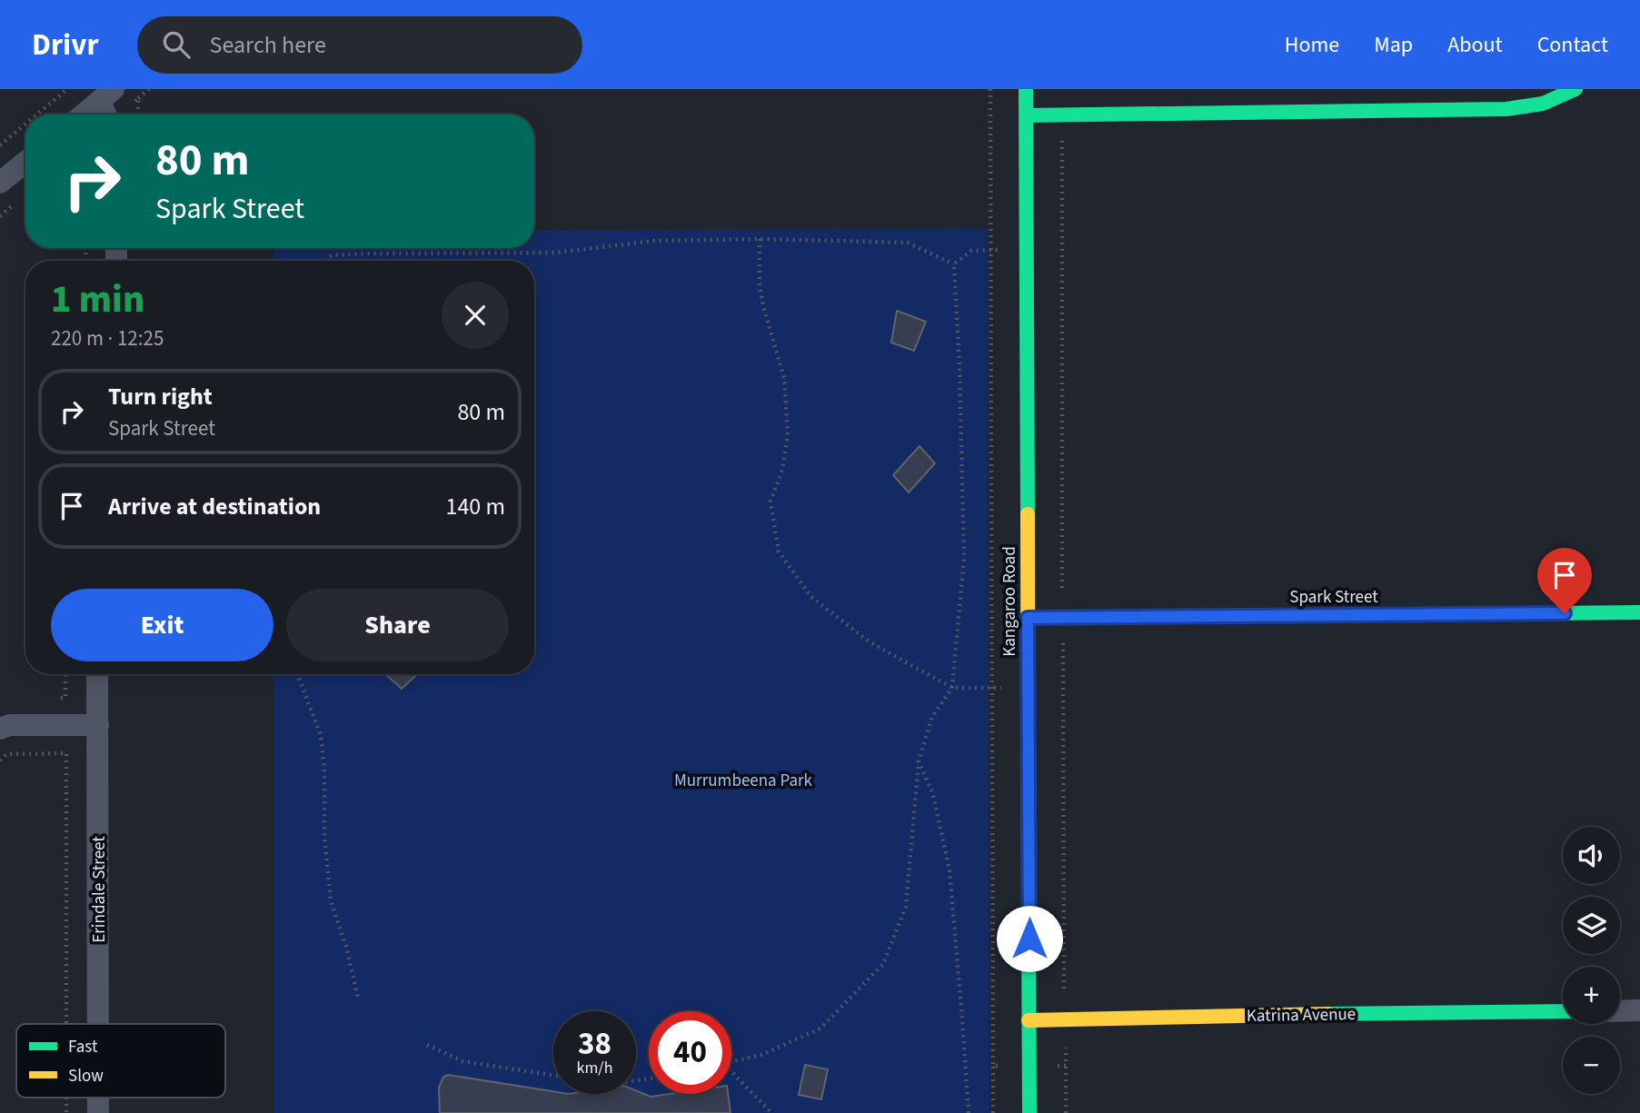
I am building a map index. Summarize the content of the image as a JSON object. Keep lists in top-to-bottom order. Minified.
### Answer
{"streets":{"street":["Spark Street","Kangaroo Road","Erindale Street","Katrina Avenue"]},"crossings":[["Spark Street","Kangaroo Road"],["Kangaroo Road","Katrina Avenue"]],"parks":["Murrumbeena Park"],"legend":["Fast","Slow"],"page":{"header":"Drivr","search":"Search here","nav":["Home","Map","About","Contact"],"turn":["80 m","Spark Street"],"heading":["1 min","220 m · 12:25"],"list":[{"name":"Turn right","note":"Spark Street","value":"80 m"},{"name":"Arrive at destination","value":"140 m"}],"buttons":["Exit","Share"],"map_buttons":["+","−"],"speed":"38 km/h","limit":"40"}}
